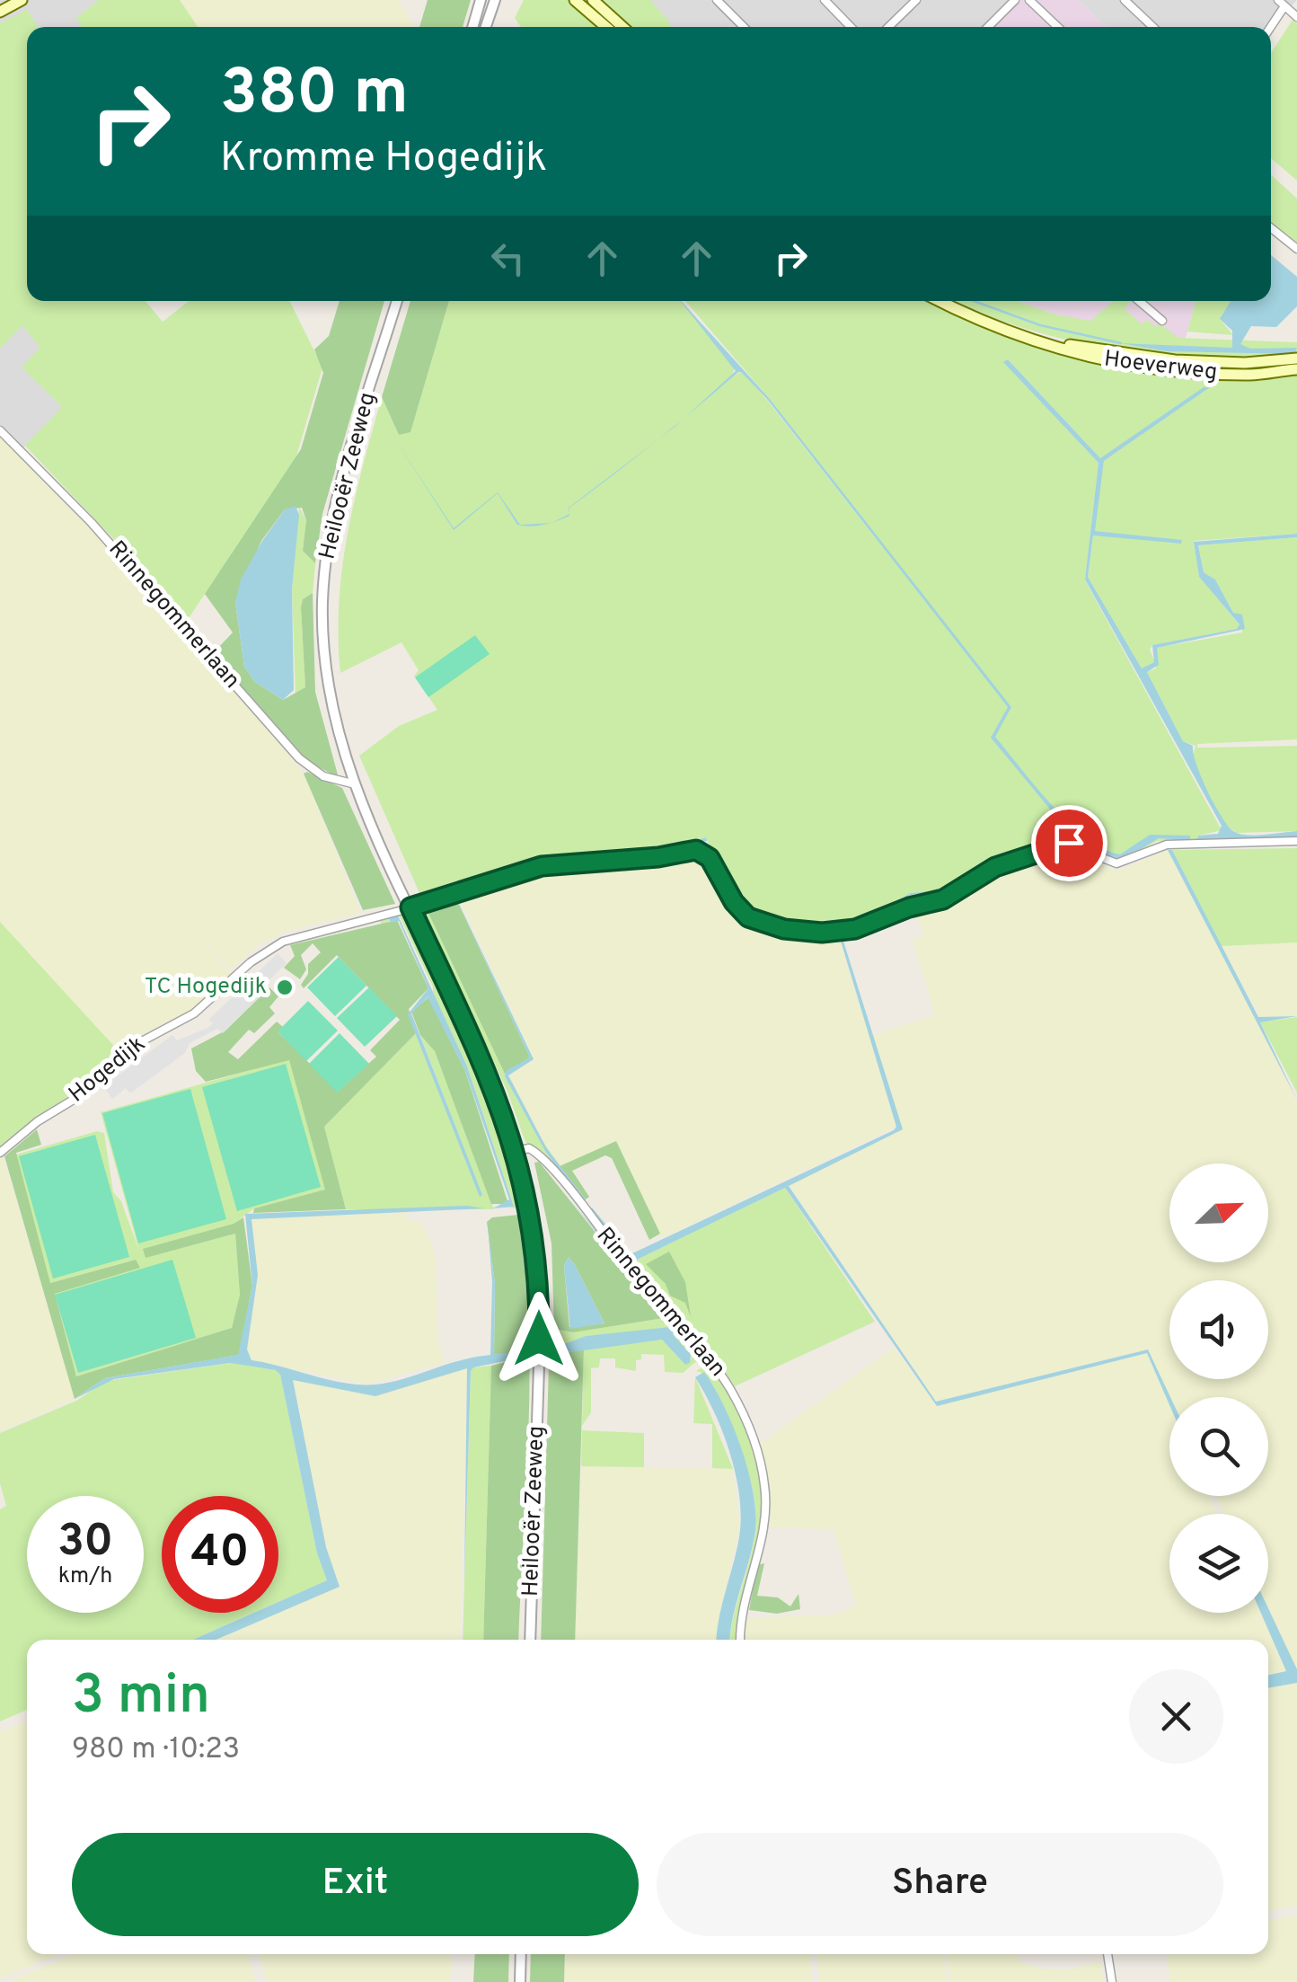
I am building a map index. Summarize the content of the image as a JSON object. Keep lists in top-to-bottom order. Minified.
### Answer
{"streets":{"main road":["Hoeverweg"],"street":["Heilooër Zeeweg","Rinnegommerlaan","Hogedijk"]},"crossings":[["Heilooër Zeeweg","Rinnegommerlaan"],["Heilooër Zeeweg","Hogedijk"]],"places":["TC Hogedijk"],"north":"top right","page":{"turn":["380 m","Kromme Hogedijk"],"speed":"30 km/h","limit":"40","heading":["3 min","980 m · 10:23"],"buttons":["Exit","Share"]}}
